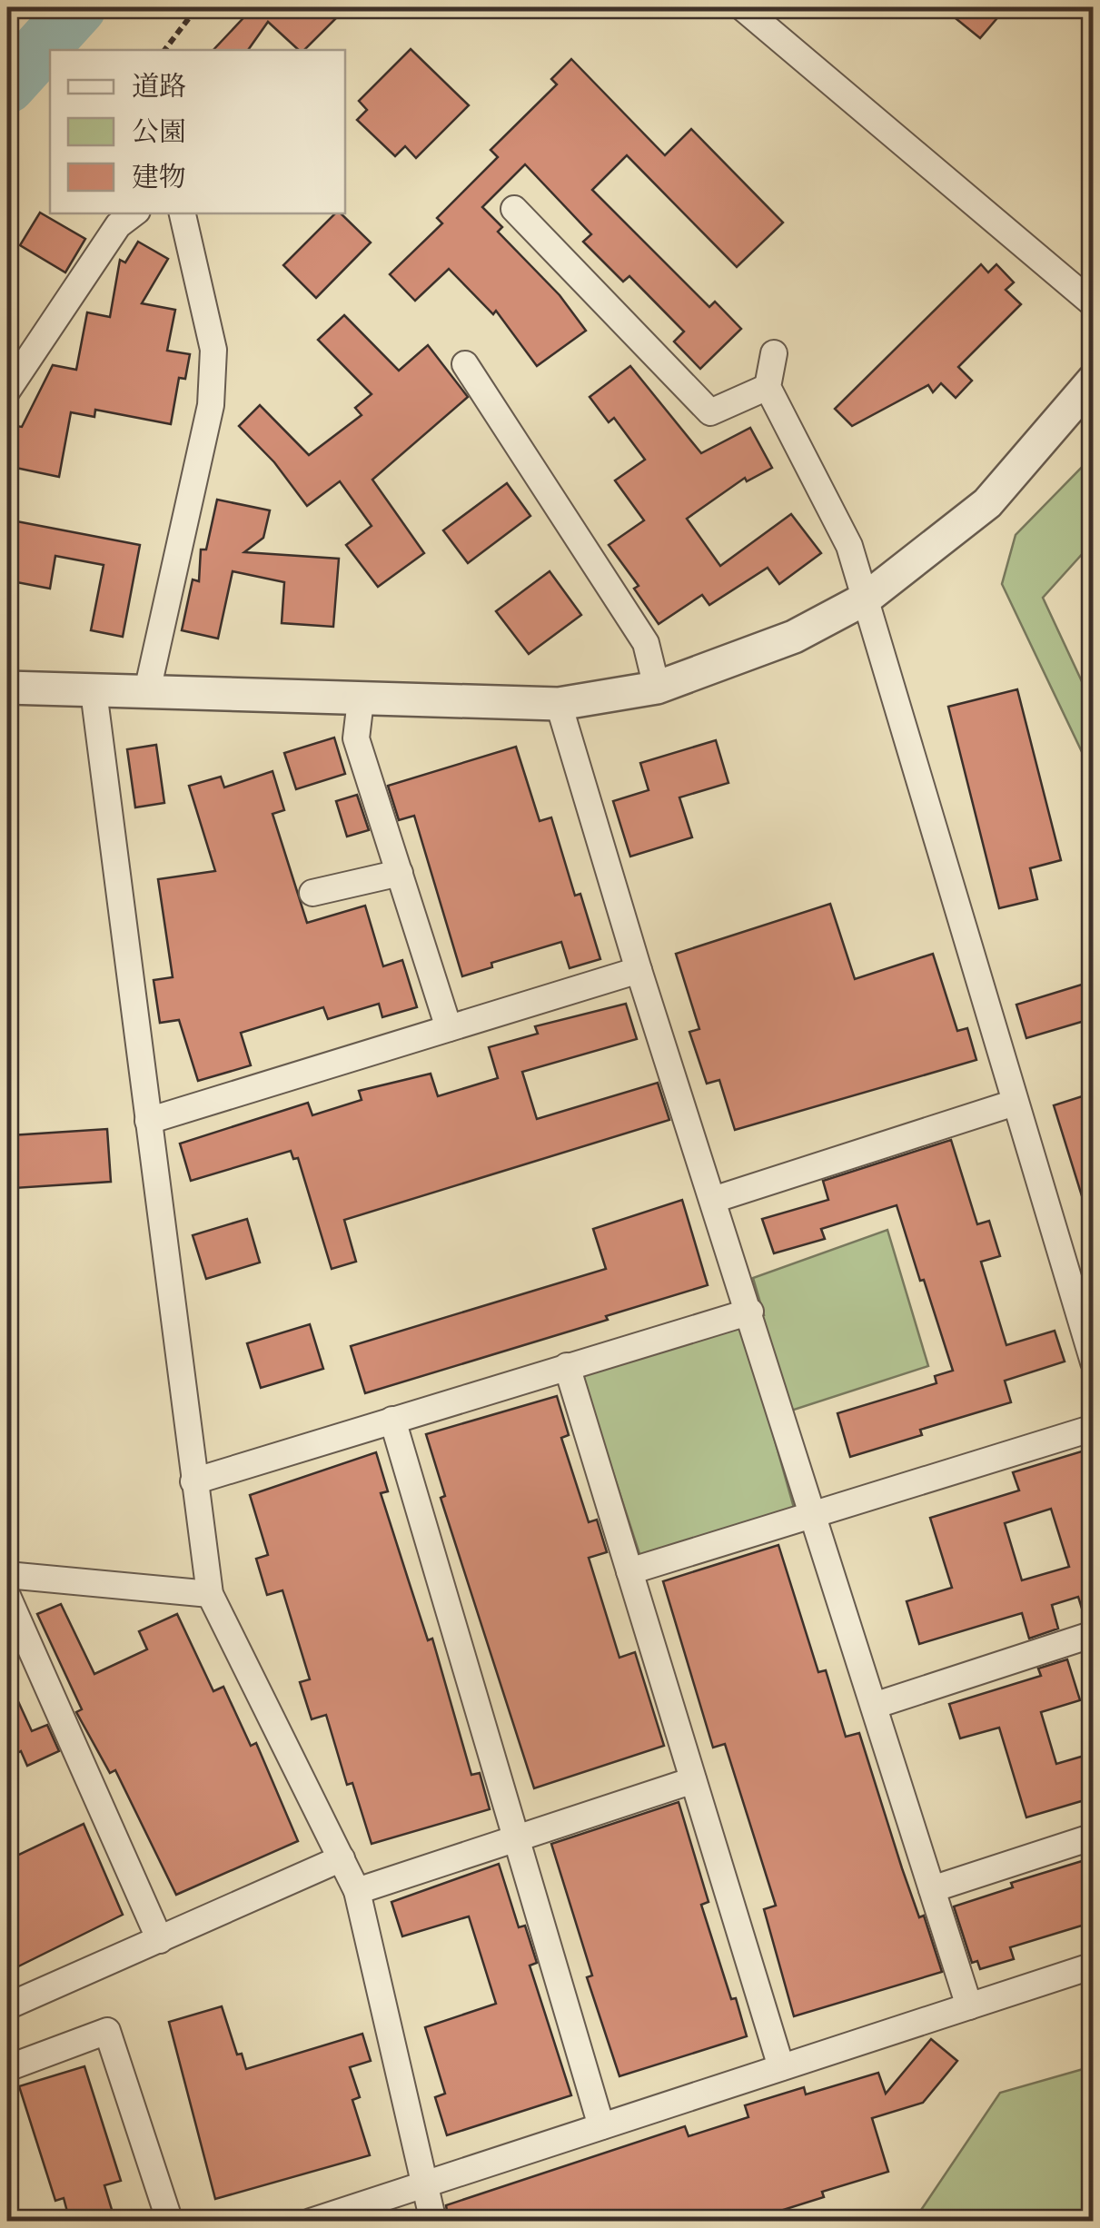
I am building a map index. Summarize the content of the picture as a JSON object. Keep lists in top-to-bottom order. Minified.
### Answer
{"legend":["道路","公園","建物"]}
